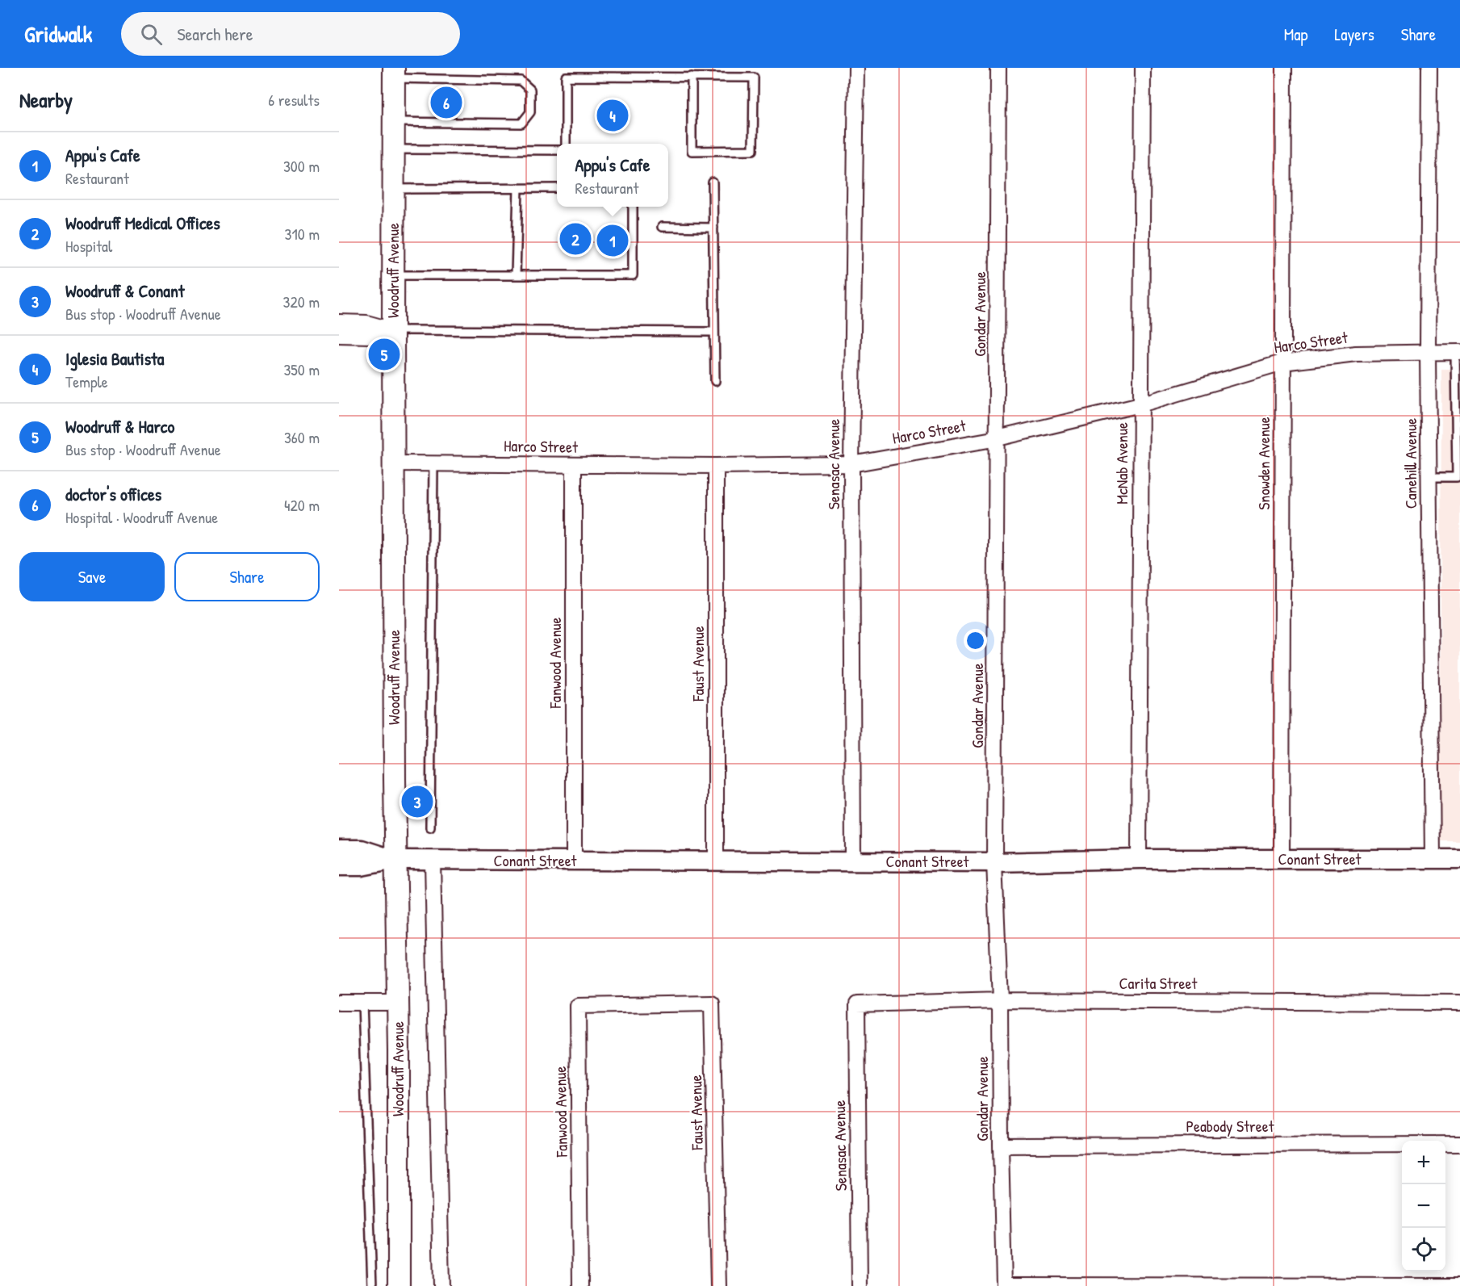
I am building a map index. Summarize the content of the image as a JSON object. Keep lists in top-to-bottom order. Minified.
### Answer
{"streets":{"main road":["Woodruff Avenue"],"street":["Gondar Avenue","Harco Street","McNab Avenue","Snowden Avenue","Canehill Avenue","Senasac Avenue","Fanwood Avenue","Faust Avenue","Conant Street","Carita Street","Peabody Street"]},"crossings":[["Woodruff Avenue","Harco Street"],["Woodruff Avenue","Conant Street"],["Gondar Avenue","Harco Street"],["Gondar Avenue","Conant Street"],["Gondar Avenue","Carita Street"],["Gondar Avenue","Peabody Street"],["Harco Street","McNab Avenue"],["Harco Street","Snowden Avenue"],["Harco Street","Canehill Avenue"],["Harco Street","Senasac Avenue"],["Harco Street","Fanwood Avenue"],["Harco Street","Faust Avenue"],["McNab Avenue","Conant Street"],["Snowden Avenue","Conant Street"],["Canehill Avenue","Conant Street"],["Senasac Avenue","Conant Street"],["Senasac Avenue","Carita Street"],["Fanwood Avenue","Faust Avenue"],["Fanwood Avenue","Conant Street"],["Faust Avenue","Conant Street"]],"page":{"header":"Gridwalk","search":"Search here","nav":["Map","Layers","Share"],"heading":["Nearby","6 results"],"pins":["6","4","2","1","5","3"],"list":[{"mark":"1","name":"Appu's Cafe","note":"Restaurant","value":"300 m"},{"mark":"2","name":"Woodruff Medical Offices","note":"Hospital","value":"310 m"},{"mark":"3","name":"Woodruff & Conant","note":"Bus stop · Woodruff Avenue","value":"320 m"},{"mark":"4","name":"Iglesia Bautista","note":"Temple","value":"350 m"},{"mark":"5","name":"Woodruff & Harco","note":"Bus stop · Woodruff Avenue","value":"360 m"},{"mark":"6","name":"doctor's offices","note":"Hospital · Woodruff Avenue","value":"420 m"}],"popup":["Appu's Cafe","Restaurant"],"buttons":["Save","Share"],"map_buttons":["+","−"]}}
